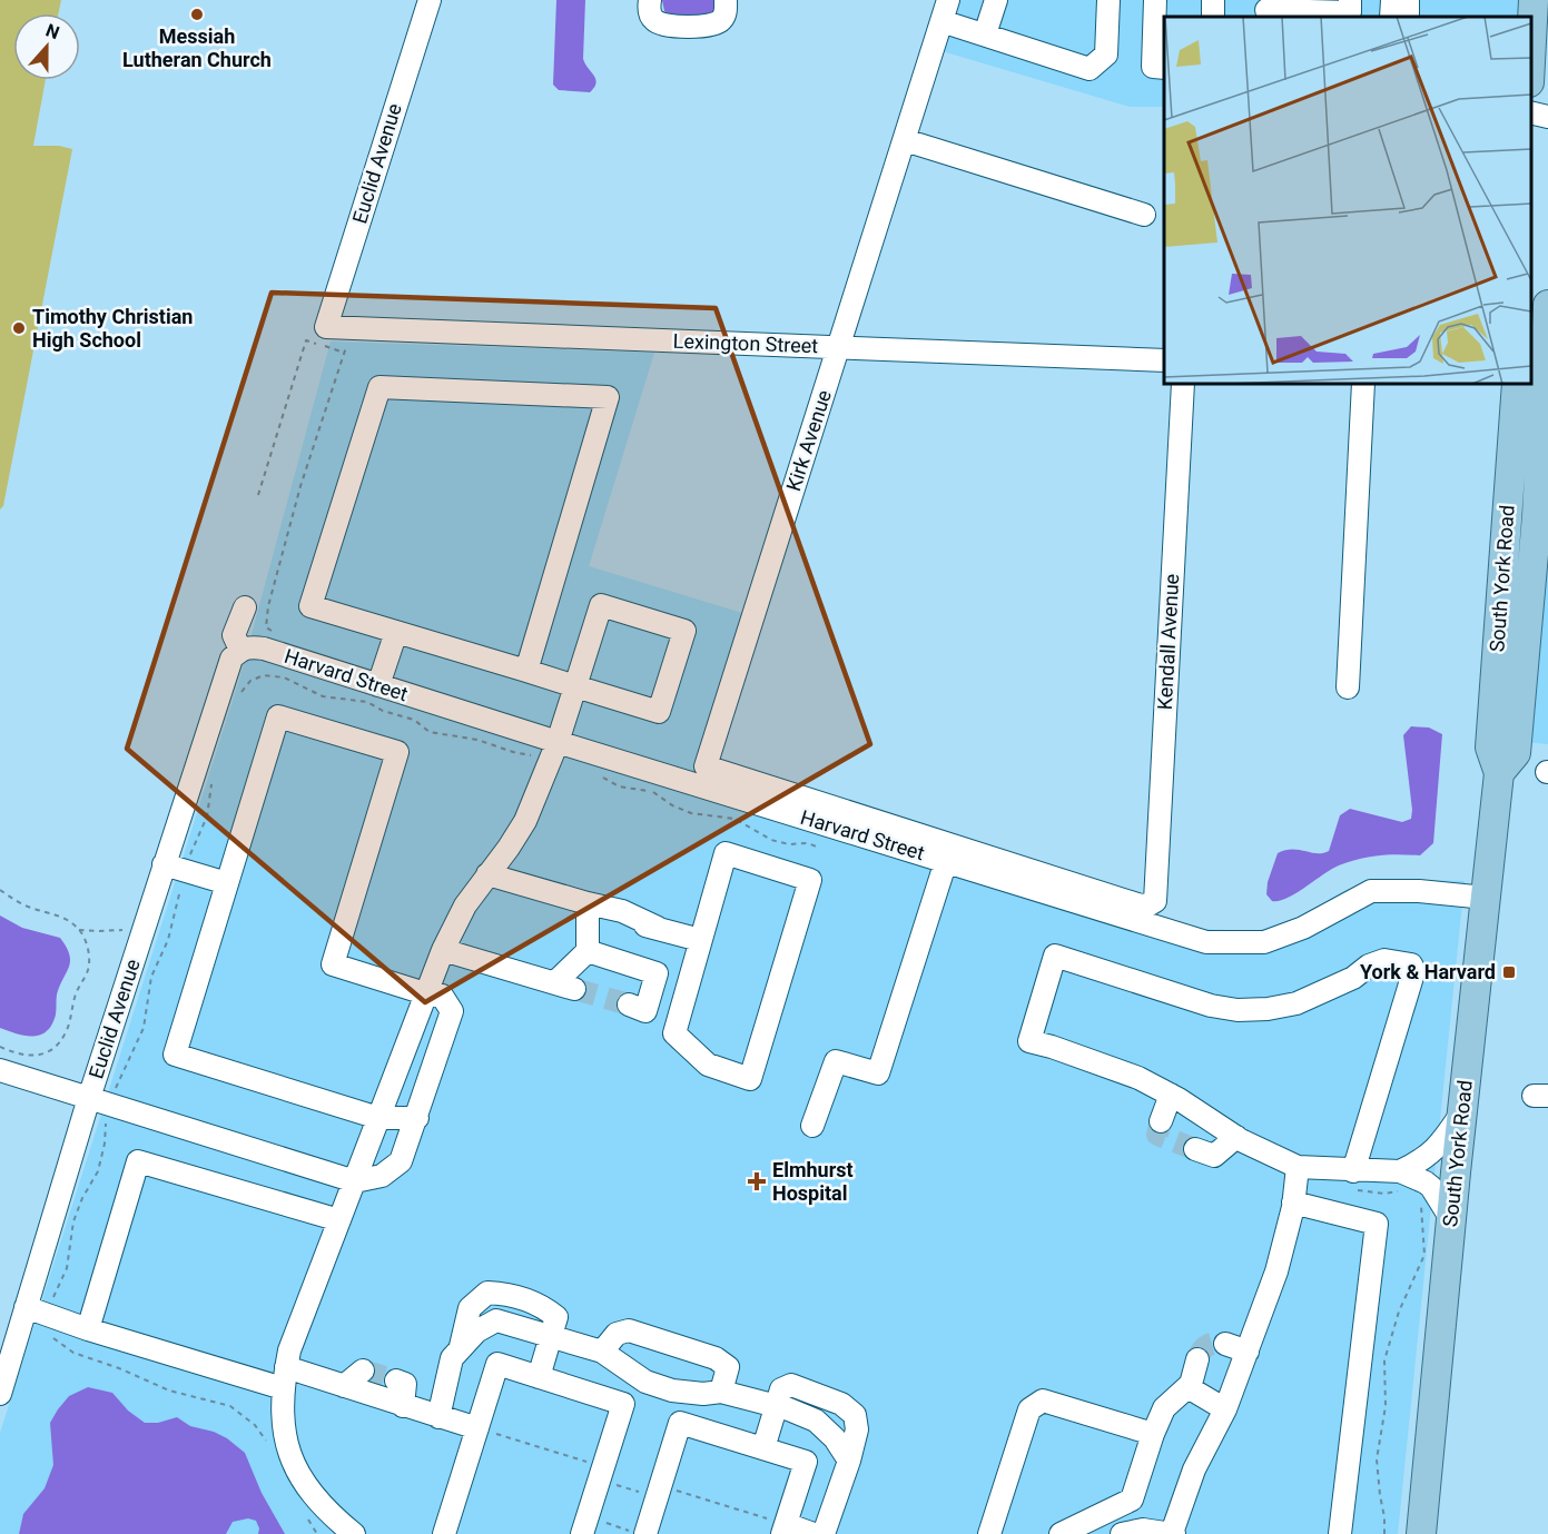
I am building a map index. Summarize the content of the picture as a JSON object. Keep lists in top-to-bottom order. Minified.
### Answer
{"streets":{"main road":["South York Road"],"street":["Euclid Avenue","Lexington Street","Kirk Avenue","Kendall Avenue","Harvard Street"]},"crossings":[["Euclid Avenue","Lexington Street"],["Euclid Avenue","Harvard Street"],["Lexington Street","Kirk Avenue"],["Kirk Avenue","Harvard Street"],["South York Road","Harvard Street"],["Kendall Avenue","Harvard Street"]],"places":{"other":["Messiah Lutheran Church","Timothy Christian High School"],"transit":["York & Harvard"],"health":["Elmhurst Hospital"]},"north":"top"}
